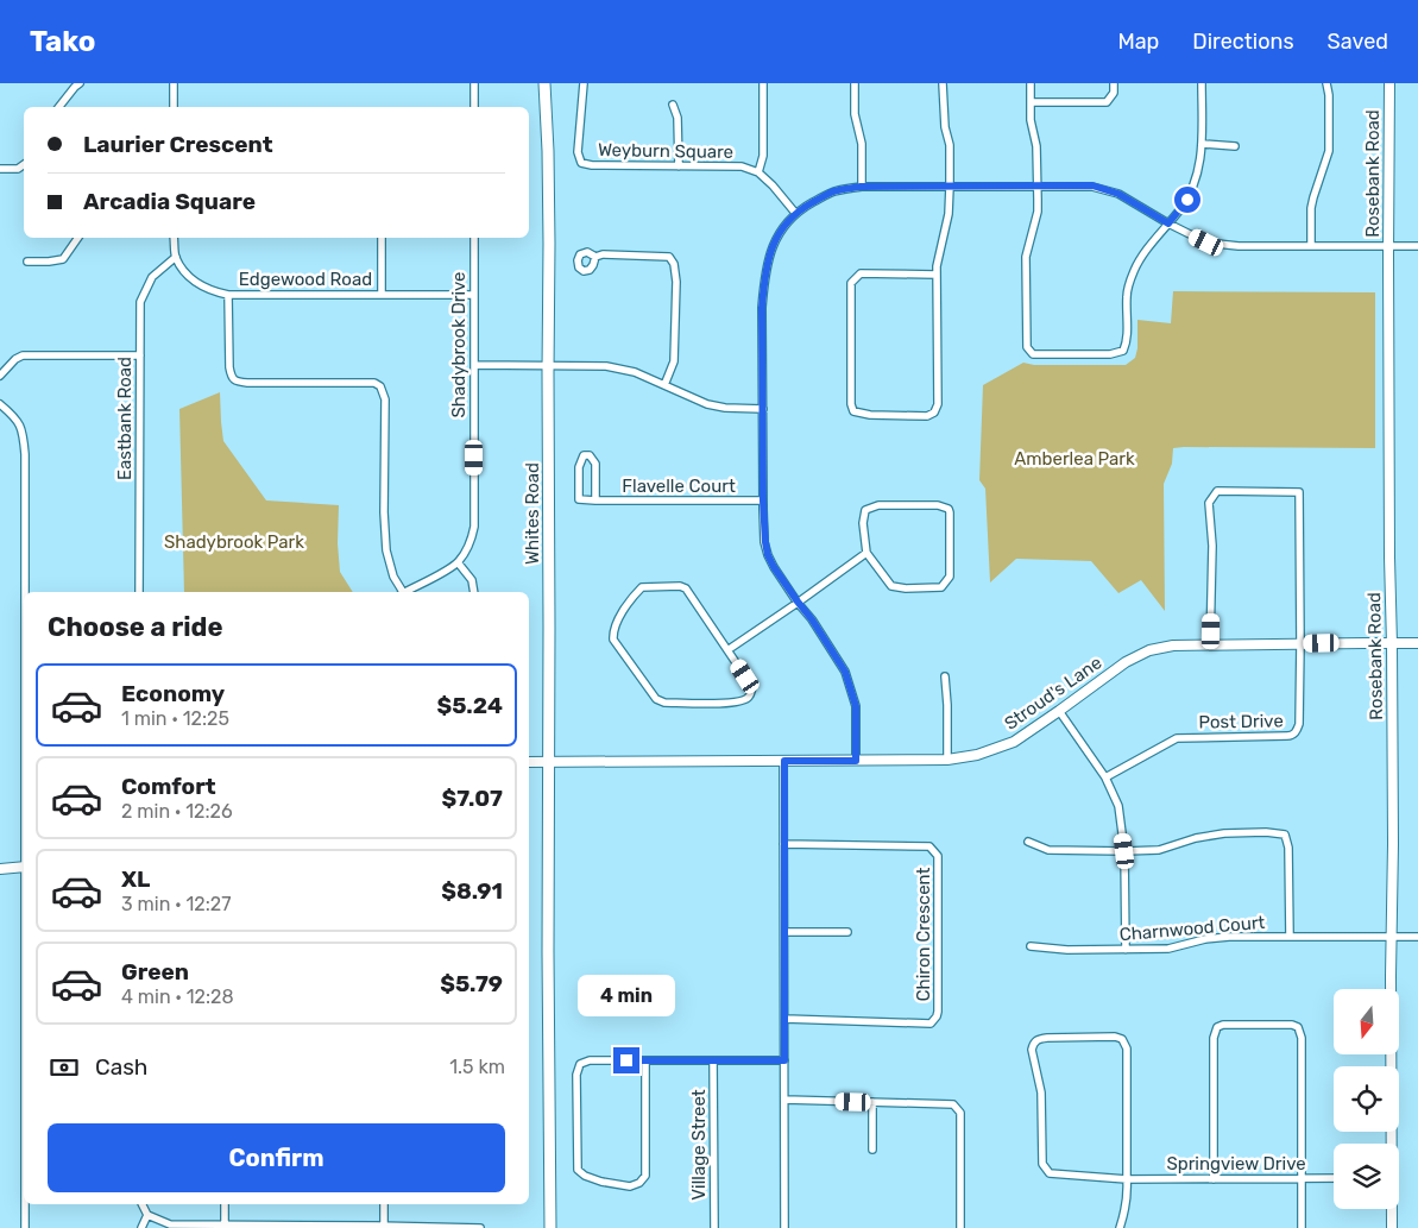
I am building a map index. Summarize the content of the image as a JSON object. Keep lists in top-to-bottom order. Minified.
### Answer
{"streets":{"main road":["Whites Road"],"street":["Weyburn Square","Rosebank Road","Edgewood Road","Shadybrook Drive","Eastbank Road","Flavelle Court","Stroud's Lane","Post Drive","Charnwood Court","Chiron Crescent","Village Street","Springview Drive"]},"crossings":[["Rosebank Road","Stroud's Lane"],["Rosebank Road","Charnwood Court"],["Edgewood Road","Shadybrook Drive"],["Edgewood Road","Eastbank Road"],["Whites Road","Stroud's Lane"],["Stroud's Lane","Post Drive"]],"parks":["Amberlea Park","Shadybrook Park"],"north":"bottom","page":{"header":"Tako","nav":["Map","Directions","Saved"],"banner":["Laurier Crescent","Arcadia Square"],"heading":"Choose a ride","list":[{"name":"Economy","note":"1 min · 12:25","value":"$5.24"},{"name":"Comfort","note":"2 min · 12:26","value":"$7.07"},{"name":"XL","note":"3 min · 12:27","value":"$8.91"},{"name":"Green","note":"4 min · 12:28","value":"$5.79"}],"bubble":"4 min","pay":["Cash","1.5 km"],"buttons":"Confirm"}}
